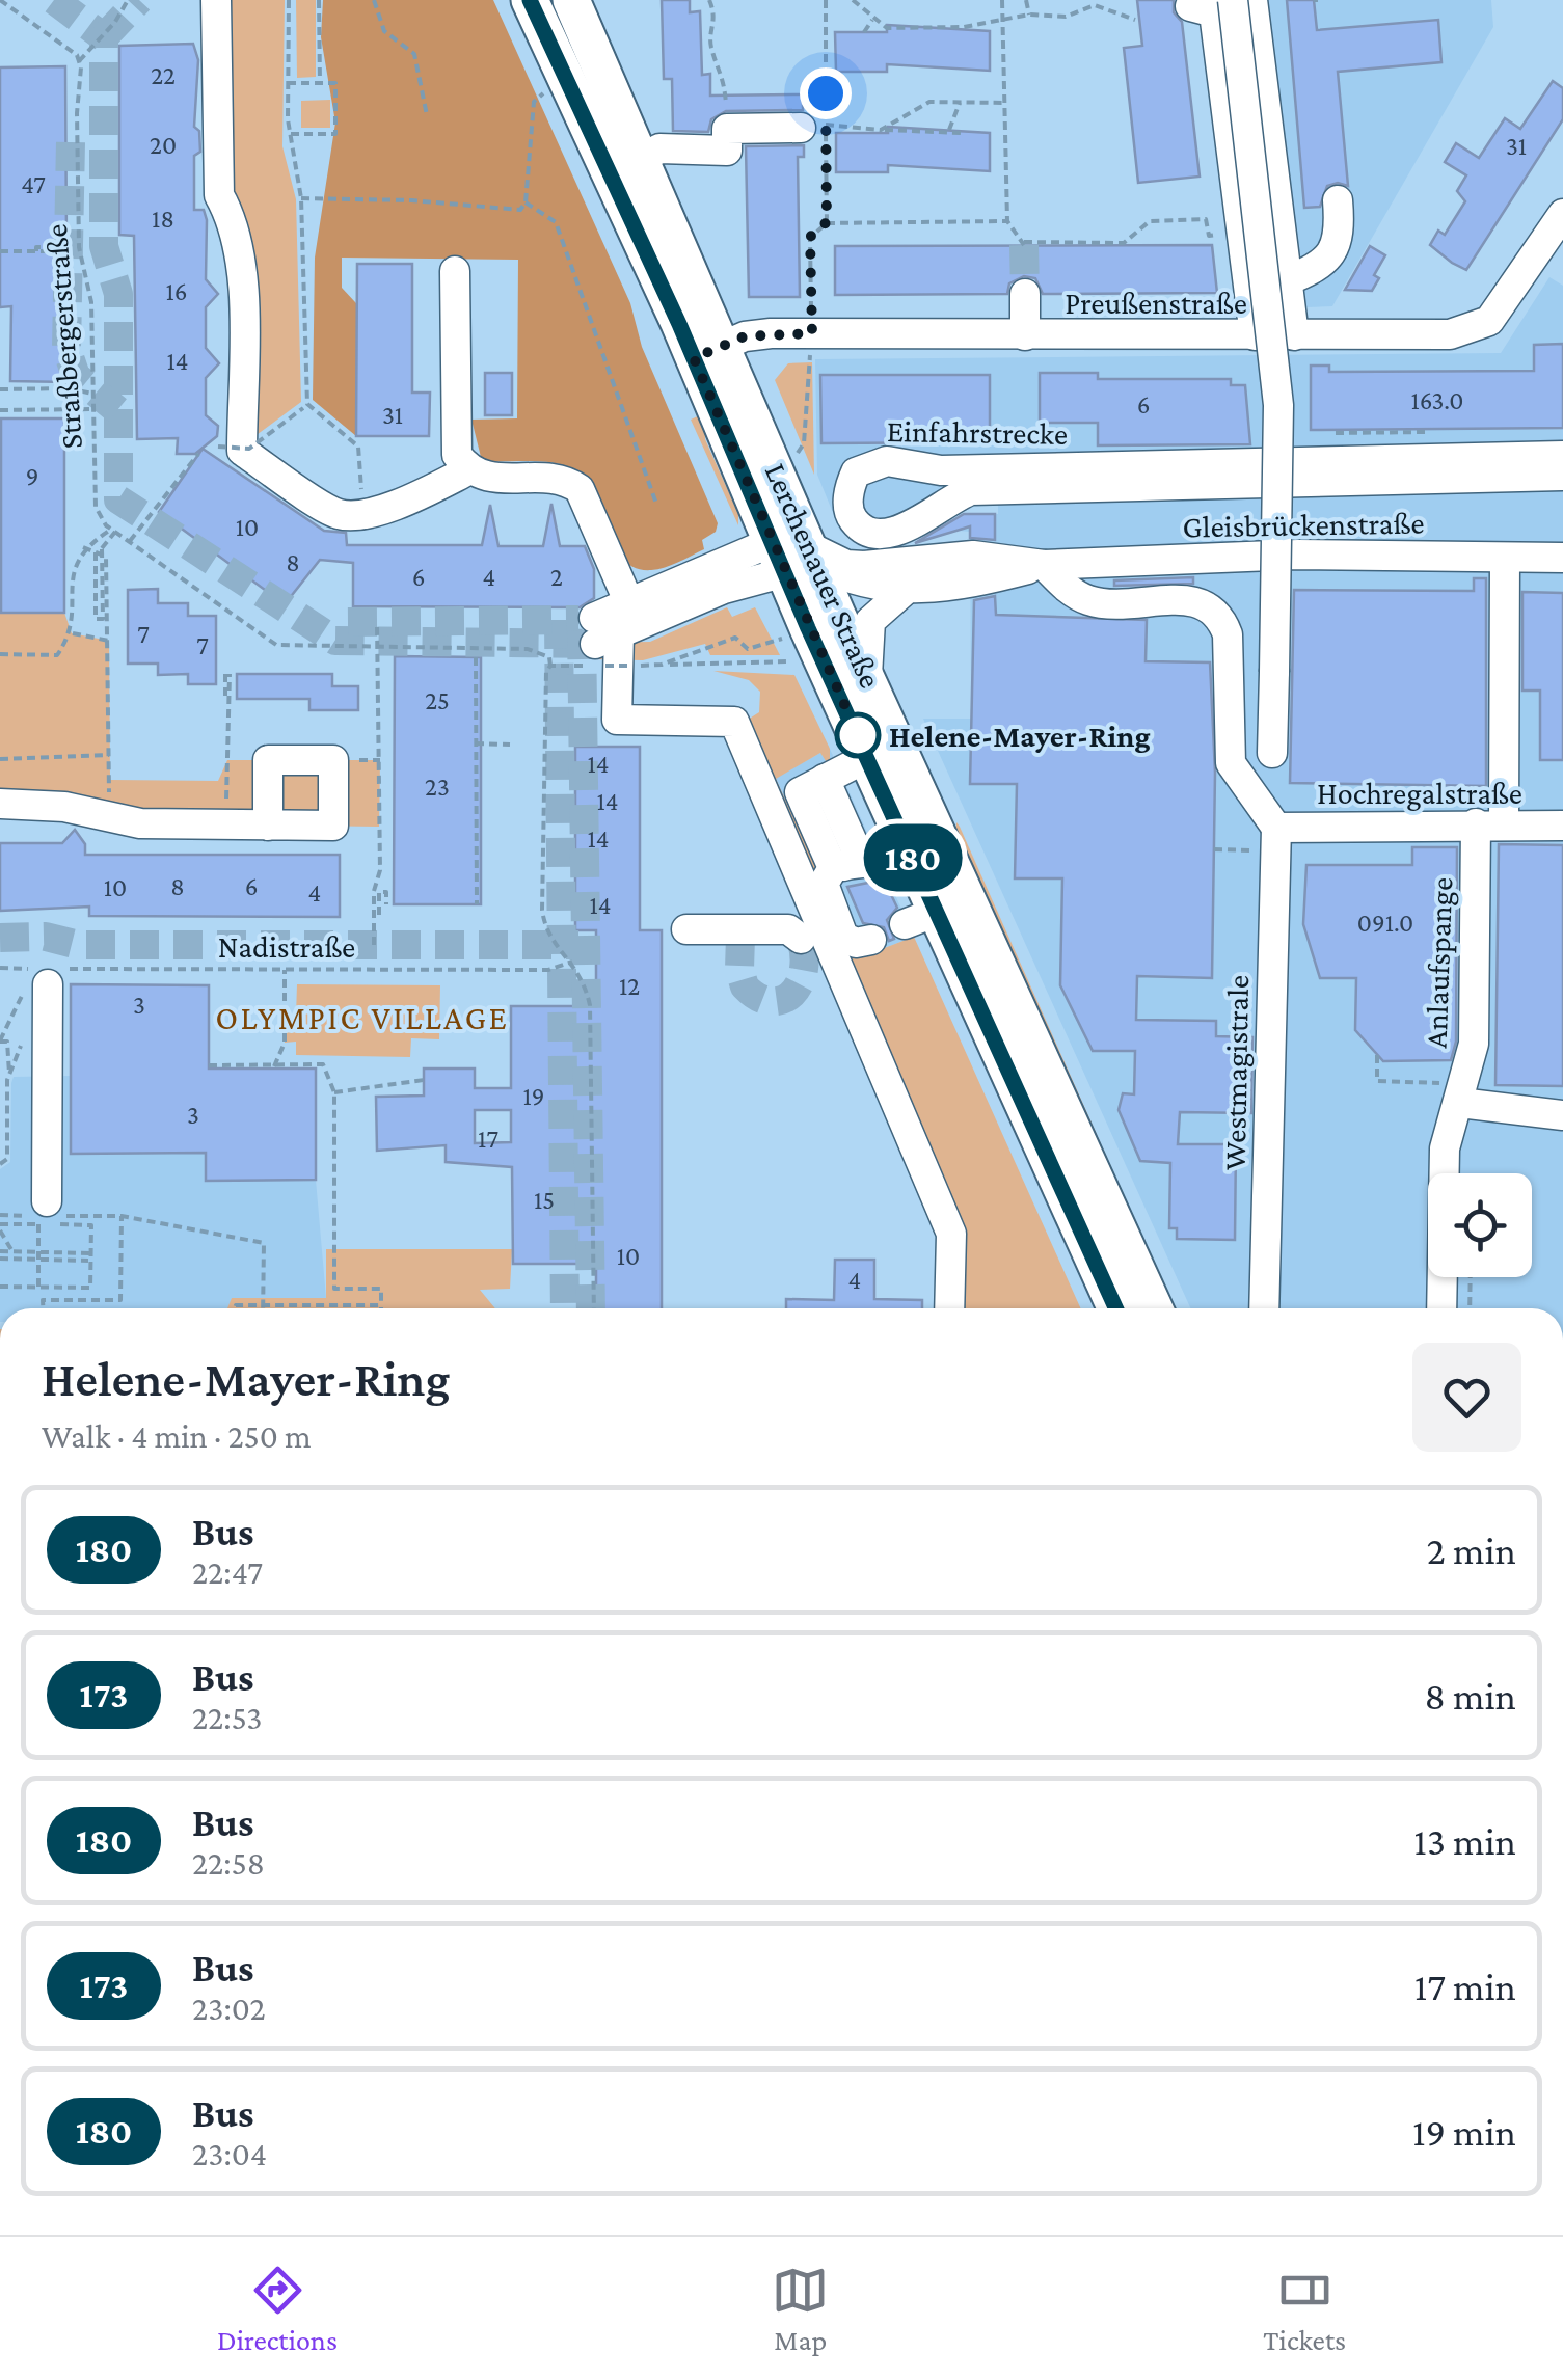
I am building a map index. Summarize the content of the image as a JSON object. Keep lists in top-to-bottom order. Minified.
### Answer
{"streets":{"main road":["Lerchenauer Straße"],"street":["Preußenstraße","Einfahrstrecke","Gleisbrückenstraße","Hochregalstraße","Anlaufspange","Westmagistrale"],"path":["Straßbergerstraße","Nadistraße"]},"crossings":[["Preußenstraße","Lerchenauer Straße"],["Gleisbrückenstraße","Anlaufspange"],["Hochregalstraße","Anlaufspange"],["Hochregalstraße","Westmagistrale"]],"districts":["OLYMPIC VILLAGE"],"places":["Helene-Mayer-Ring"],"lines":["bus line 180"],"house_numbers":["22","20","31","47","18","16","14","163.0","6","31","9","10","8","6","4","2","7","7","25","14","23","14","14","8","6","10","4","14","091.0","12","3","19","3","17","15","10","4"],"page":{"on_map":"180","heading":["Helene-Mayer-Ring","Walk · 4 min · 250 m"],"list":[{"mark":"180","name":"Bus","note":"22:47","value":"2 min"},{"mark":"173","name":"Bus","note":"22:53","value":"8 min"},{"mark":"180","name":"Bus","note":"22:58","value":"13 min"},{"mark":"173","name":"Bus","note":"23:02","value":"17 min"},{"mark":"180","name":"Bus","note":"23:04","value":"19 min"}],"tabs":["Directions","Map","Tickets"]}}
